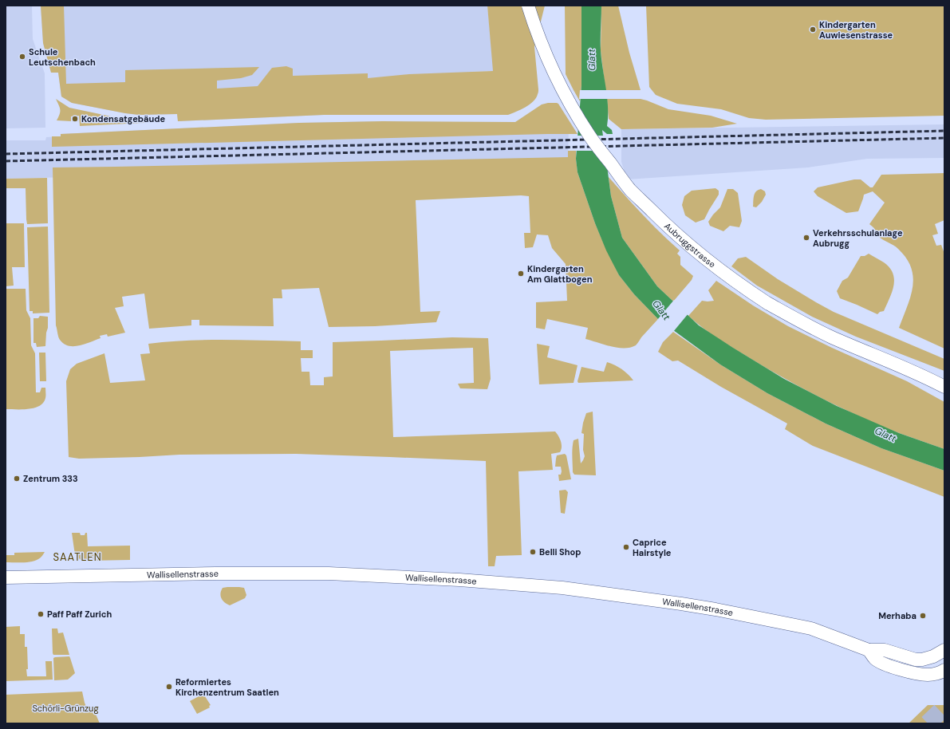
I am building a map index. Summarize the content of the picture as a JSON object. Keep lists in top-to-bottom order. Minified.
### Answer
{"streets":{"street":["Aubruggstrasse","Wallisellenstrasse"]},"districts":["SAATLEN"],"water":["Glatt"],"parks":["Schörli-Grünzug"],"places":["Kindergarten Auwiesenstrasse","Schule Leutschenbach","Kondensatgebäude","Verkehrsschulanlage Aubrugg","Kindergarten Am Glattbogen","Zentrum 333","Caprice Hairstyle","Belli Shop","Paff Paff Zurich","Merhaba","Reformiertes Kirchenzentrum Saatlen"]}
